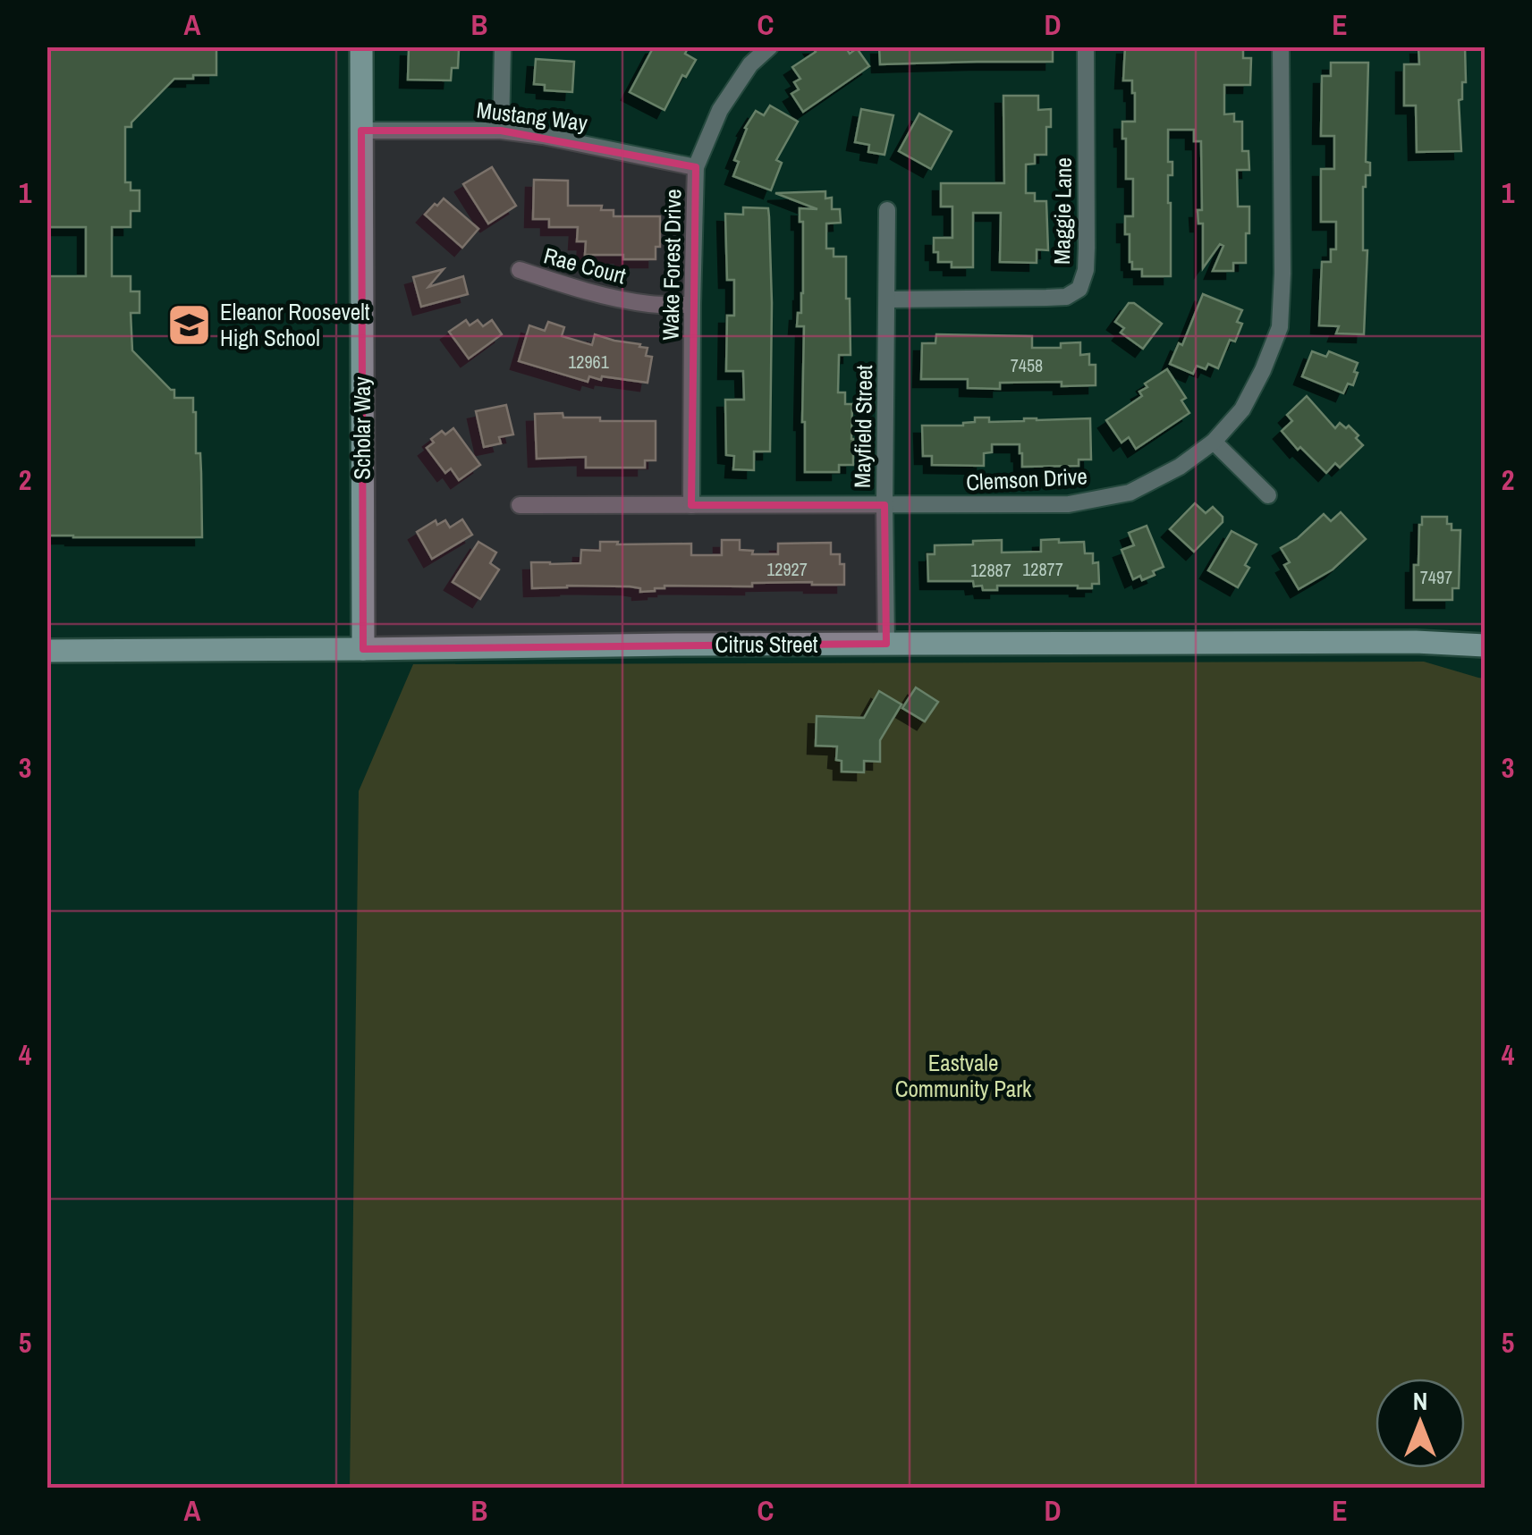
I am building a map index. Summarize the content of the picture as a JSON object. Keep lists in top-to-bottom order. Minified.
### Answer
{"streets":{"street":["Mustang Way","Maggie Lane","Wake Forest Drive","Rae Court","Mayfield Street","Scholar Way","Clemson Drive","Citrus Street"]},"crossings":[["Mustang Way","Wake Forest Drive"],["Mustang Way","Scholar Way"],["Maggie Lane","Mayfield Street"],["Wake Forest Drive","Rae Court"],["Wake Forest Drive","Clemson Drive"],["Mayfield Street","Clemson Drive"],["Mayfield Street","Citrus Street"],["Scholar Way","Citrus Street"]],"parks":["Eastvale Community Park"],"places":{"school or university":["Eleanor Roosevelt High School"]},"house_numbers":["12961","7458","12927","12877","12887","7497"],"north":"top","grid":{"columns":["A","B","C","D","E"],"rows":["1","2","3","4","5"]}}
